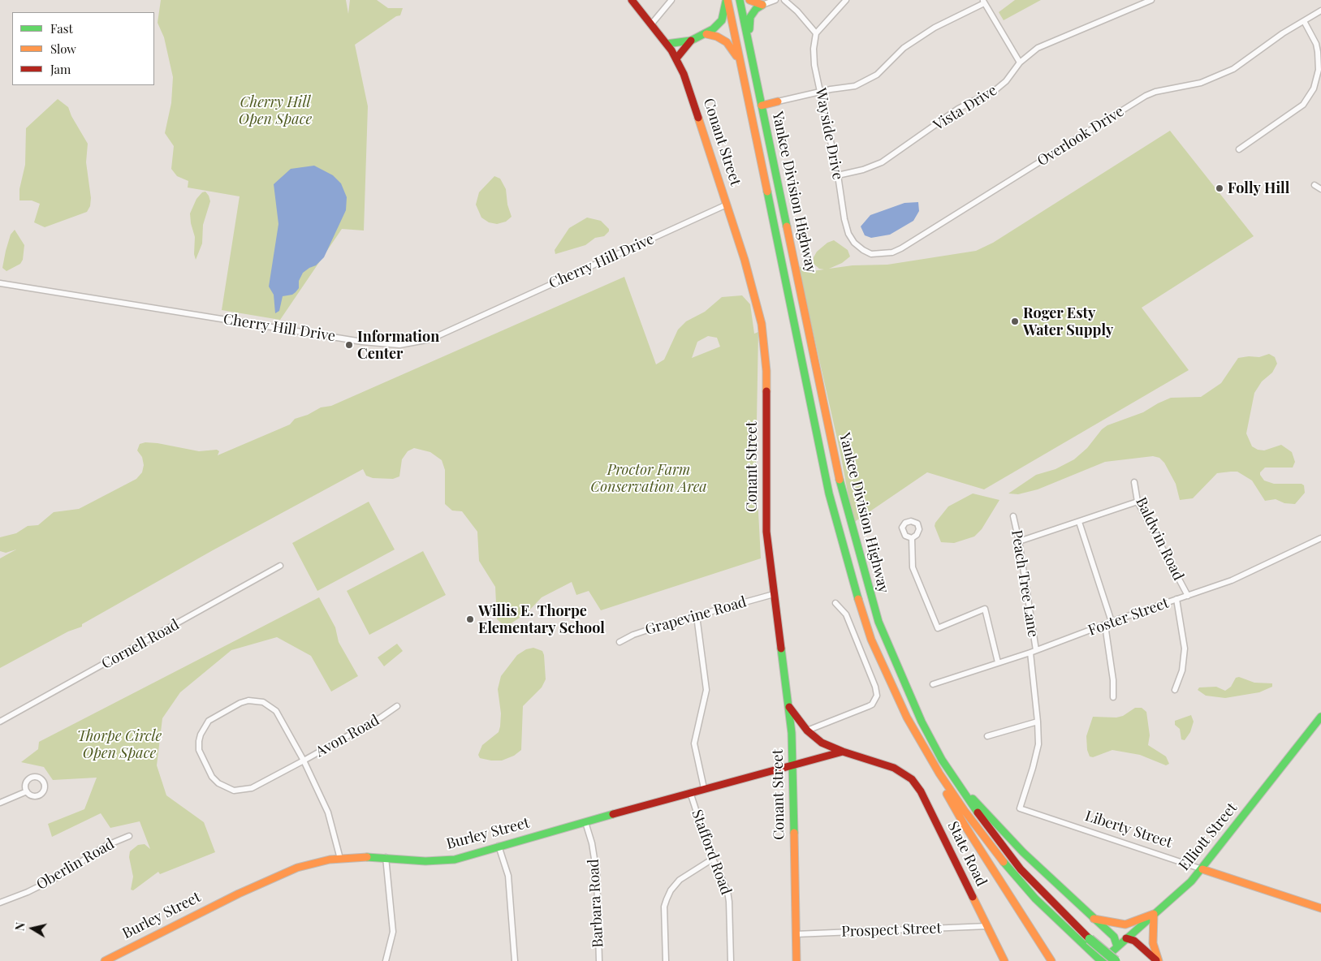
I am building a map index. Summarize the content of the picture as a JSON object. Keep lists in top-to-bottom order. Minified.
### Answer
{"streets":{"main road":["Conant Street","Yankee Division Highway","Liberty Street","Burley Street","Elliott Street","State Road"],"street":["Vista Drive","Wayside Drive","Overlook Drive","Cherry Hill Drive","Baldwin Road","Peach Tree Lane","Grapevine Road","Foster Street","Cornell Road","Avon Road","Stafford Road","Oberlin Road","Barbara Road","Prospect Street"]},"crossings":[["Vista Drive","Wayside Drive"],["Wayside Drive","Overlook Drive"],["Conant Street","Cherry Hill Drive"],["Conant Street","Grapevine Road"],["Conant Street","Burley Street"],["Conant Street","Prospect Street"],["Yankee Division Highway","Elliott Street"],["Baldwin Road","Foster Street"],["Peach Tree Lane","Foster Street"],["Avon Road","Burley Street"],["Liberty Street","Elliott Street"],["Burley Street","Stafford Road"],["Burley Street","State Road"],["Burley Street","Barbara Road"],["State Road","Prospect Street"]],"parks":["Cherry Hill Open Space","Proctor Farm Conservation Area","Thorpe Circle Open Space"],"places":["Folly Hill","Roger Esty Water Supply","Information Center","Willis E. Thorpe Elementary School"],"legend":["Fast","Slow","Jam"],"north":"left"}
